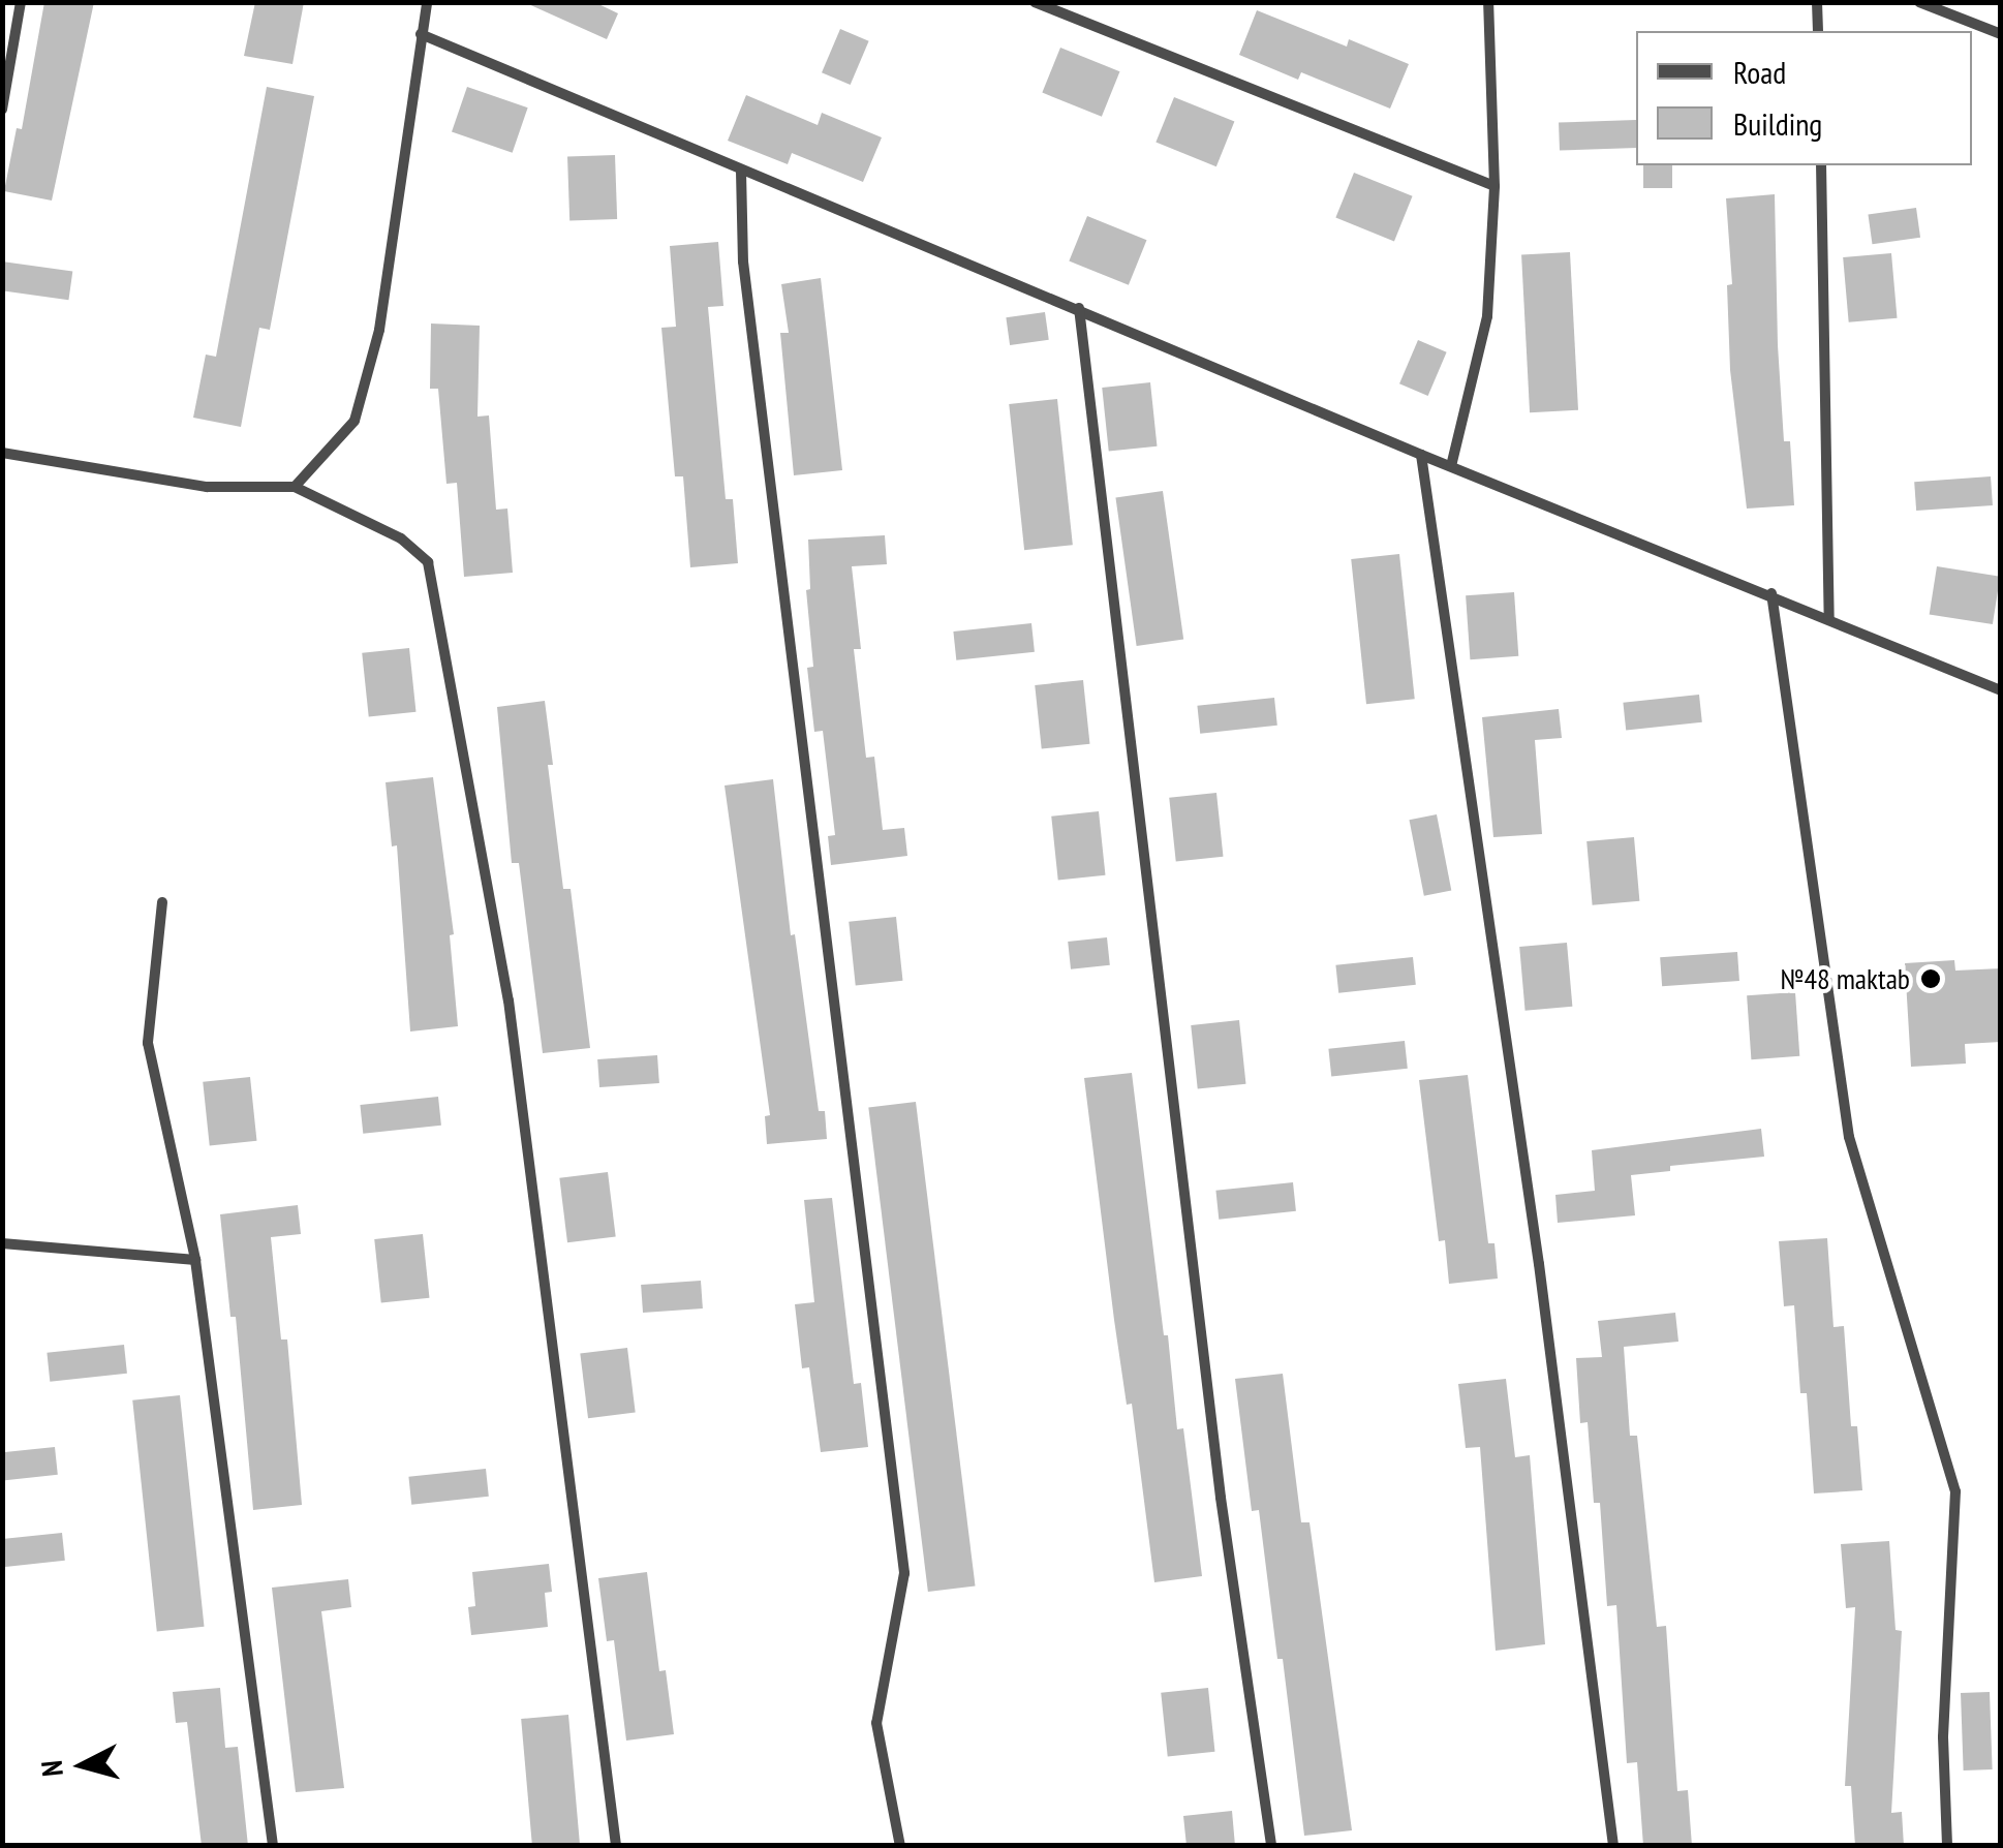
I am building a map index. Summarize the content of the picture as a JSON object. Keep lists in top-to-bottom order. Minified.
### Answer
{"places":["№48 maktab"],"legend":["Road","Building"],"north":"left"}
